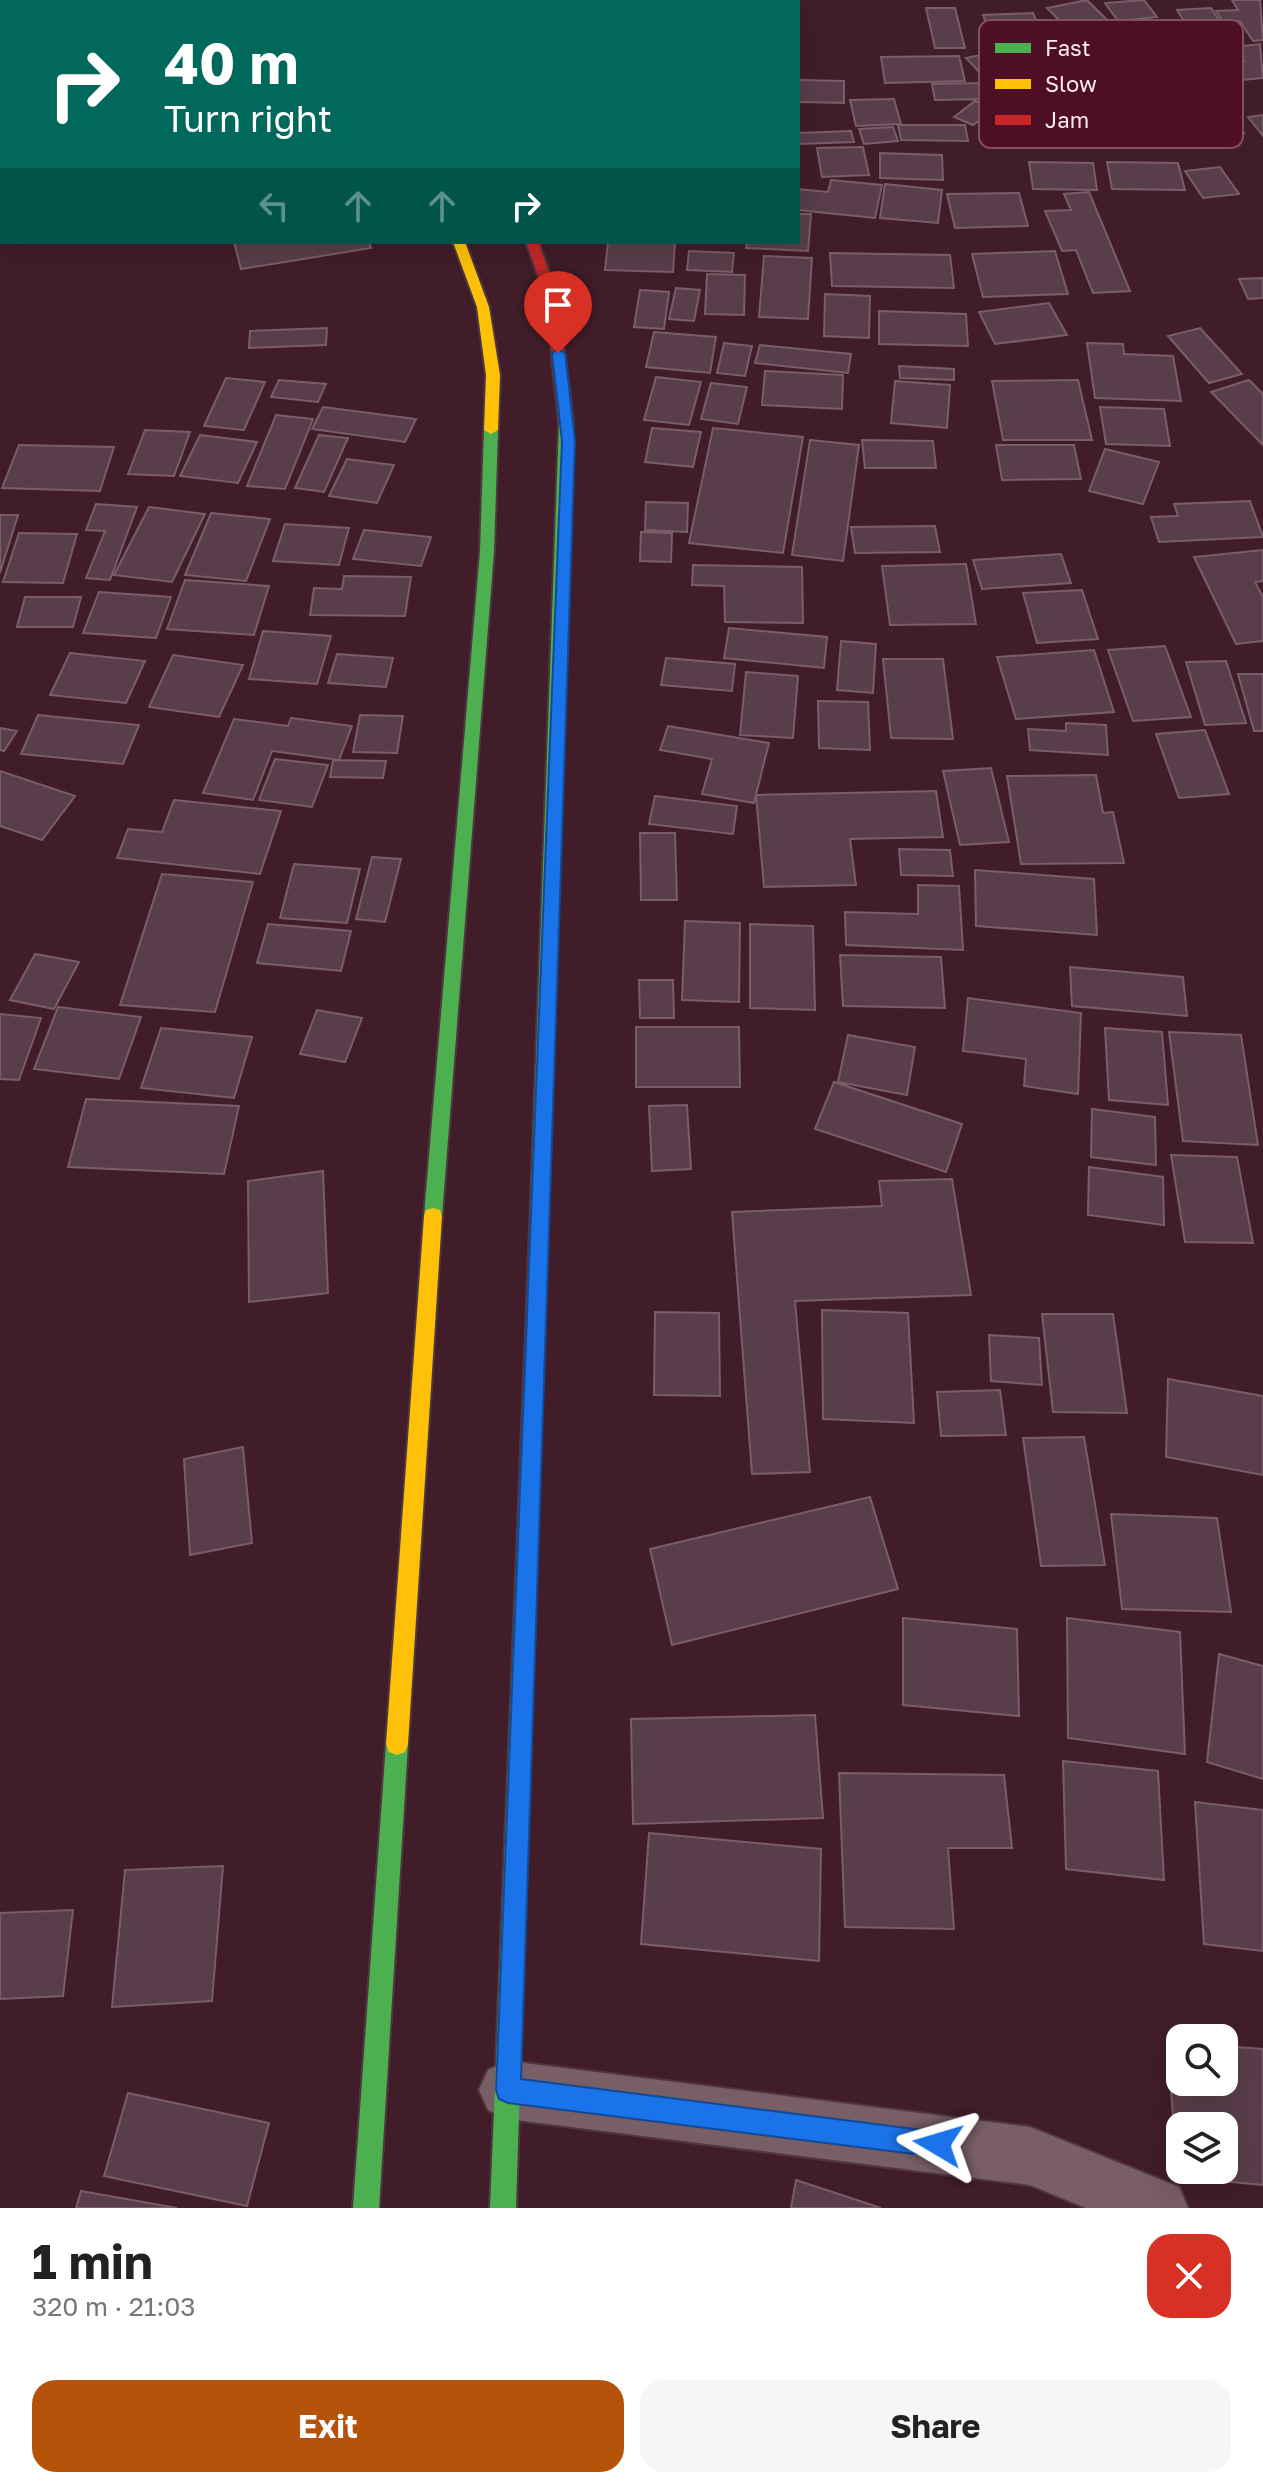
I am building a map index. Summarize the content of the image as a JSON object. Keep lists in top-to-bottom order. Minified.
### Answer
{"legend":["Fast","Slow","Jam"],"page":{"turn":["40 m","Turn right"],"heading":["1 min","320 m · 21:03"],"buttons":["Exit","Share"]}}
